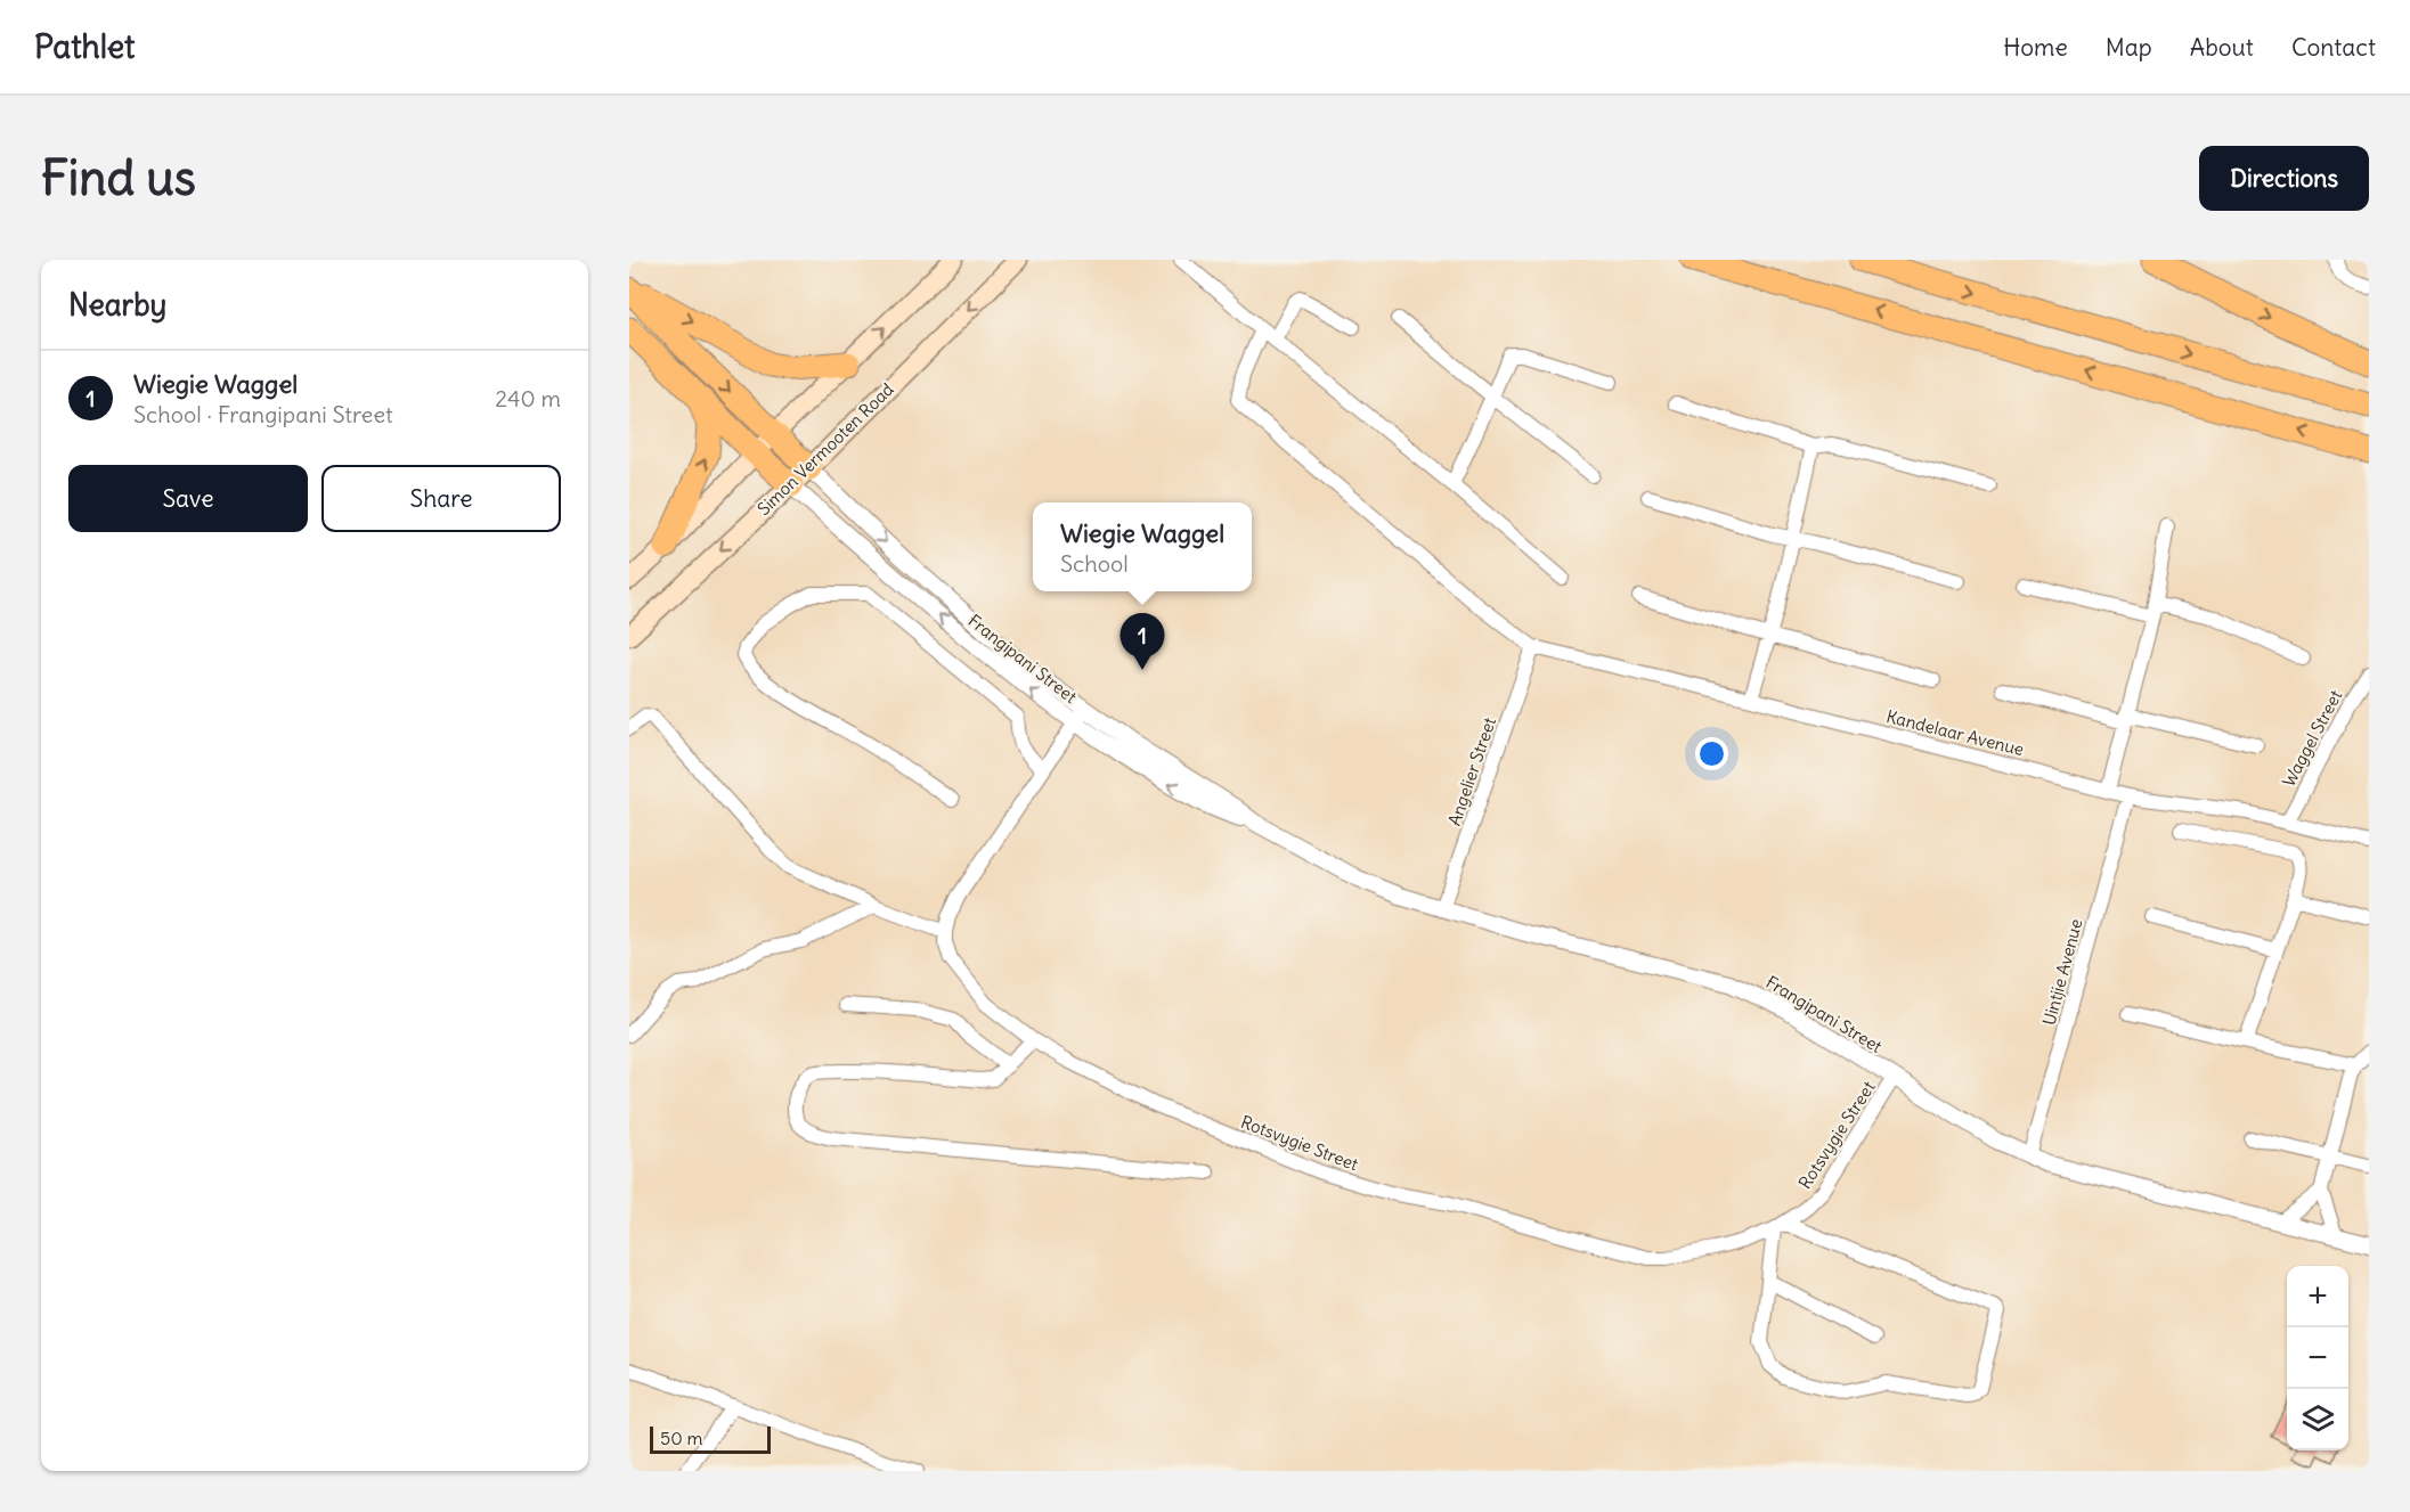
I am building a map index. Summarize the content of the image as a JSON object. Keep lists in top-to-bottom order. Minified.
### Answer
{"streets":{"main road":["Simon Vermooten Road"],"street":["Frangipani Street","Kandelaar Avenue","Waggel Street","Angelier Street","Uintjie Avenue","Rotsvygie Street"]},"crossings":[["Simon Vermooten Road","Frangipani Street"],["Frangipani Street","Angelier Street"],["Frangipani Street","Uintjie Avenue"],["Frangipani Street","Rotsvygie Street"],["Kandelaar Avenue","Waggel Street"],["Kandelaar Avenue","Angelier Street"],["Kandelaar Avenue","Uintjie Avenue"]],"scale_bar":"50 m","page":{"header":"Pathlet","nav":["Home","Map","About","Contact"],"buttons":["Directions",["Save","Share"]],"title":"Find us","heading":"Nearby","list":[{"mark":"1","name":"Wiegie Waggel","note":"School · Frangipani Street","value":"240 m"}],"popup":["Wiegie Waggel","School"],"pins":"1","map_buttons":["+","−"],"scale":"50 m"}}
